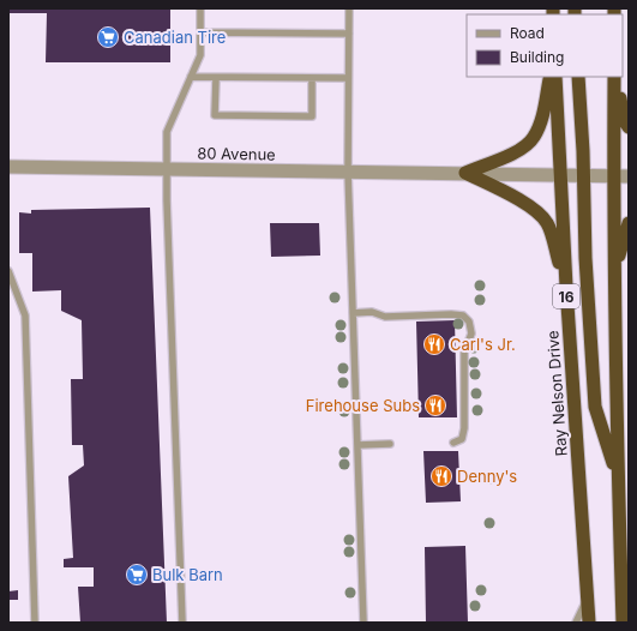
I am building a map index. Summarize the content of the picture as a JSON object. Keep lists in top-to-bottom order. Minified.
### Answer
{"streets":{"highway":["16","Ray Nelson Drive"],"street":["80 Avenue"]},"crossings":[["80 Avenue","Ray Nelson Drive"]],"places":{"supermarket":["Canadian Tire","Bulk Barn"],"restaurant":["Carl's Jr.","Firehouse Subs","Denny's"]},"legend":["Road","Building"]}
